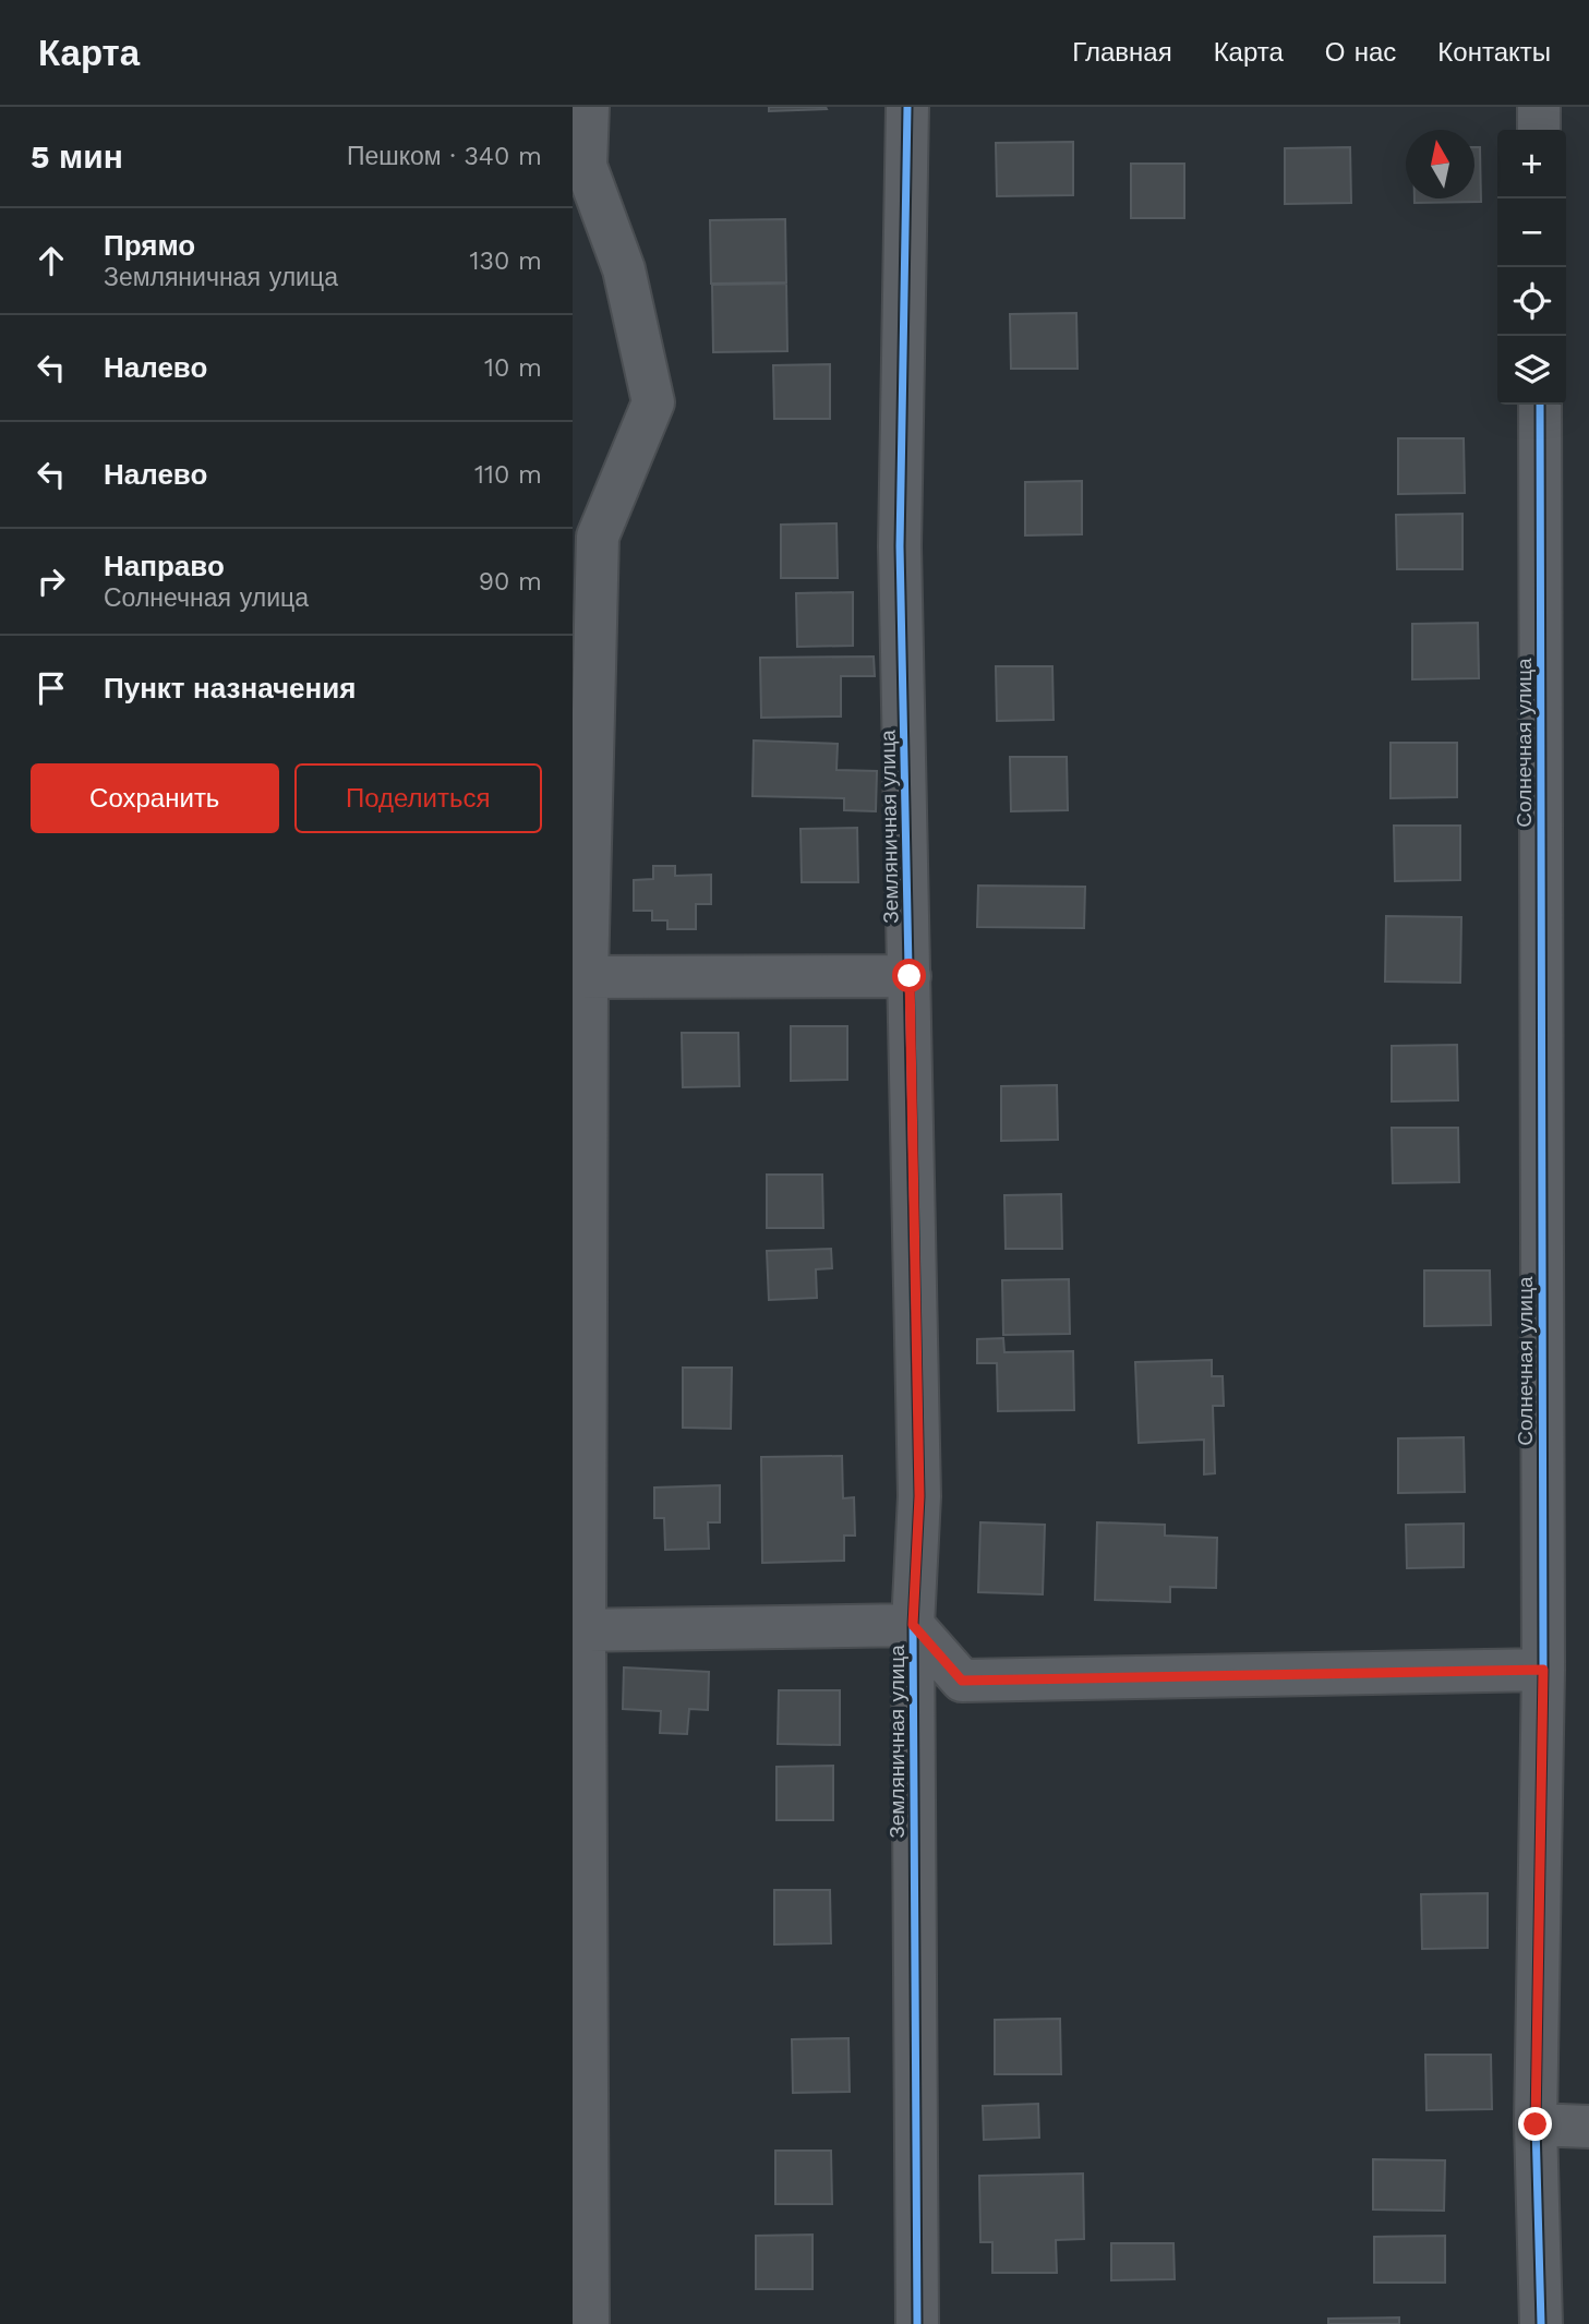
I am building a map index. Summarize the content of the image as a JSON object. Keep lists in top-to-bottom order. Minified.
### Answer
{"streets":{"street":["Солнечная улица","Земляничная улица"]},"north":"top","page":{"header":"Карта","nav":["Главная","Карта","О нас","Контакты"],"heading":["5 мин","Пешком · 340 m"],"map_buttons":["+","−"],"list":[["Прямо","Земляничная улица","130 m"],["Налево","10 m"],["Налево","110 m"],["Направо","Солнечная улица","90 m"],"Пункт назначения"],"buttons":["Сохранить","Поделиться"]}}
